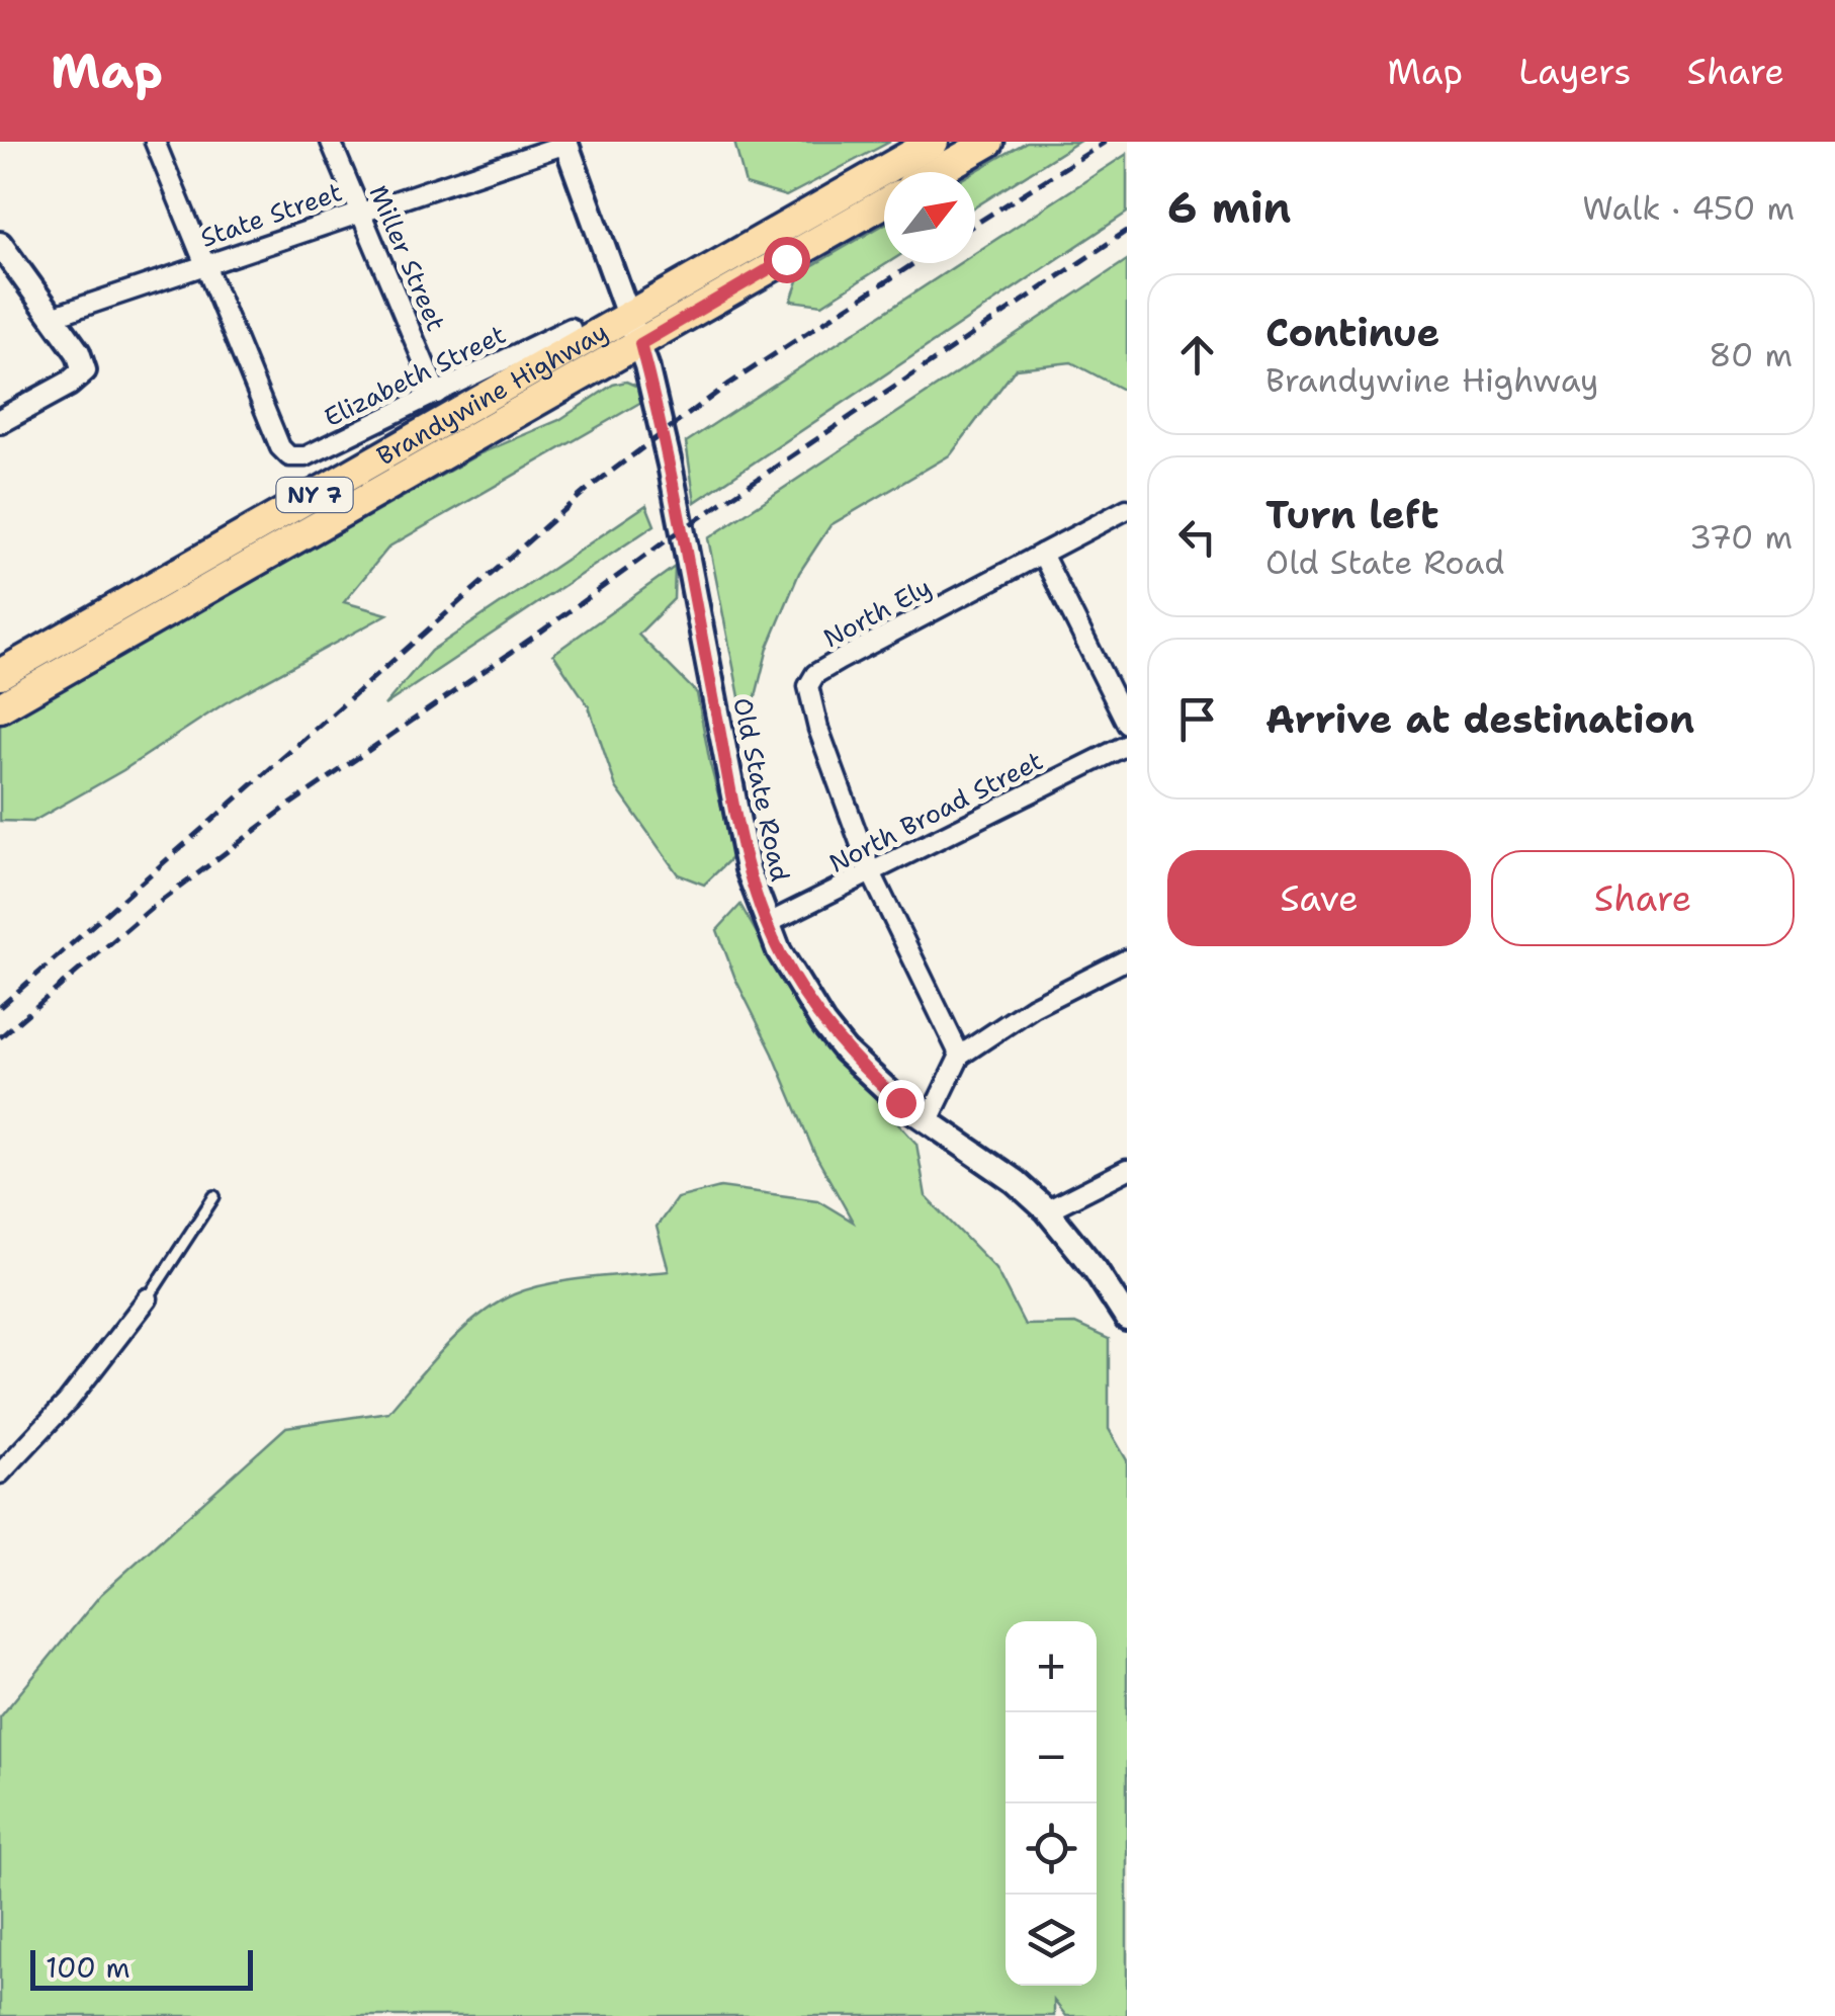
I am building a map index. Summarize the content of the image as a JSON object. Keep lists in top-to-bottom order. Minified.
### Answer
{"streets":{"main road":["Brandywine Highway","NY 7"],"street":["State Street","Miller Street","Elizabeth Street","North Ely","Old State Road","North Broad Street"]},"crossings":[["State Street","Miller Street"],["State Street","Elizabeth Street"],["State Street","Old State Road"],["Miller Street","Elizabeth Street"],["Brandywine Highway","Old State Road"],["North Ely","North Broad Street"],["Old State Road","North Broad Street"]],"scale_bar":"100 m","north":"top right","page":{"header":"Map","nav":["Map","Layers","Share"],"heading":["6 min","Walk · 450 m"],"list":[["Continue","Brandywine Highway","80 m"],["Turn left","Old State Road","370 m"],"Arrive at destination"],"buttons":["Save","Share"],"map_buttons":["+","−"],"scale":"100 m"}}
